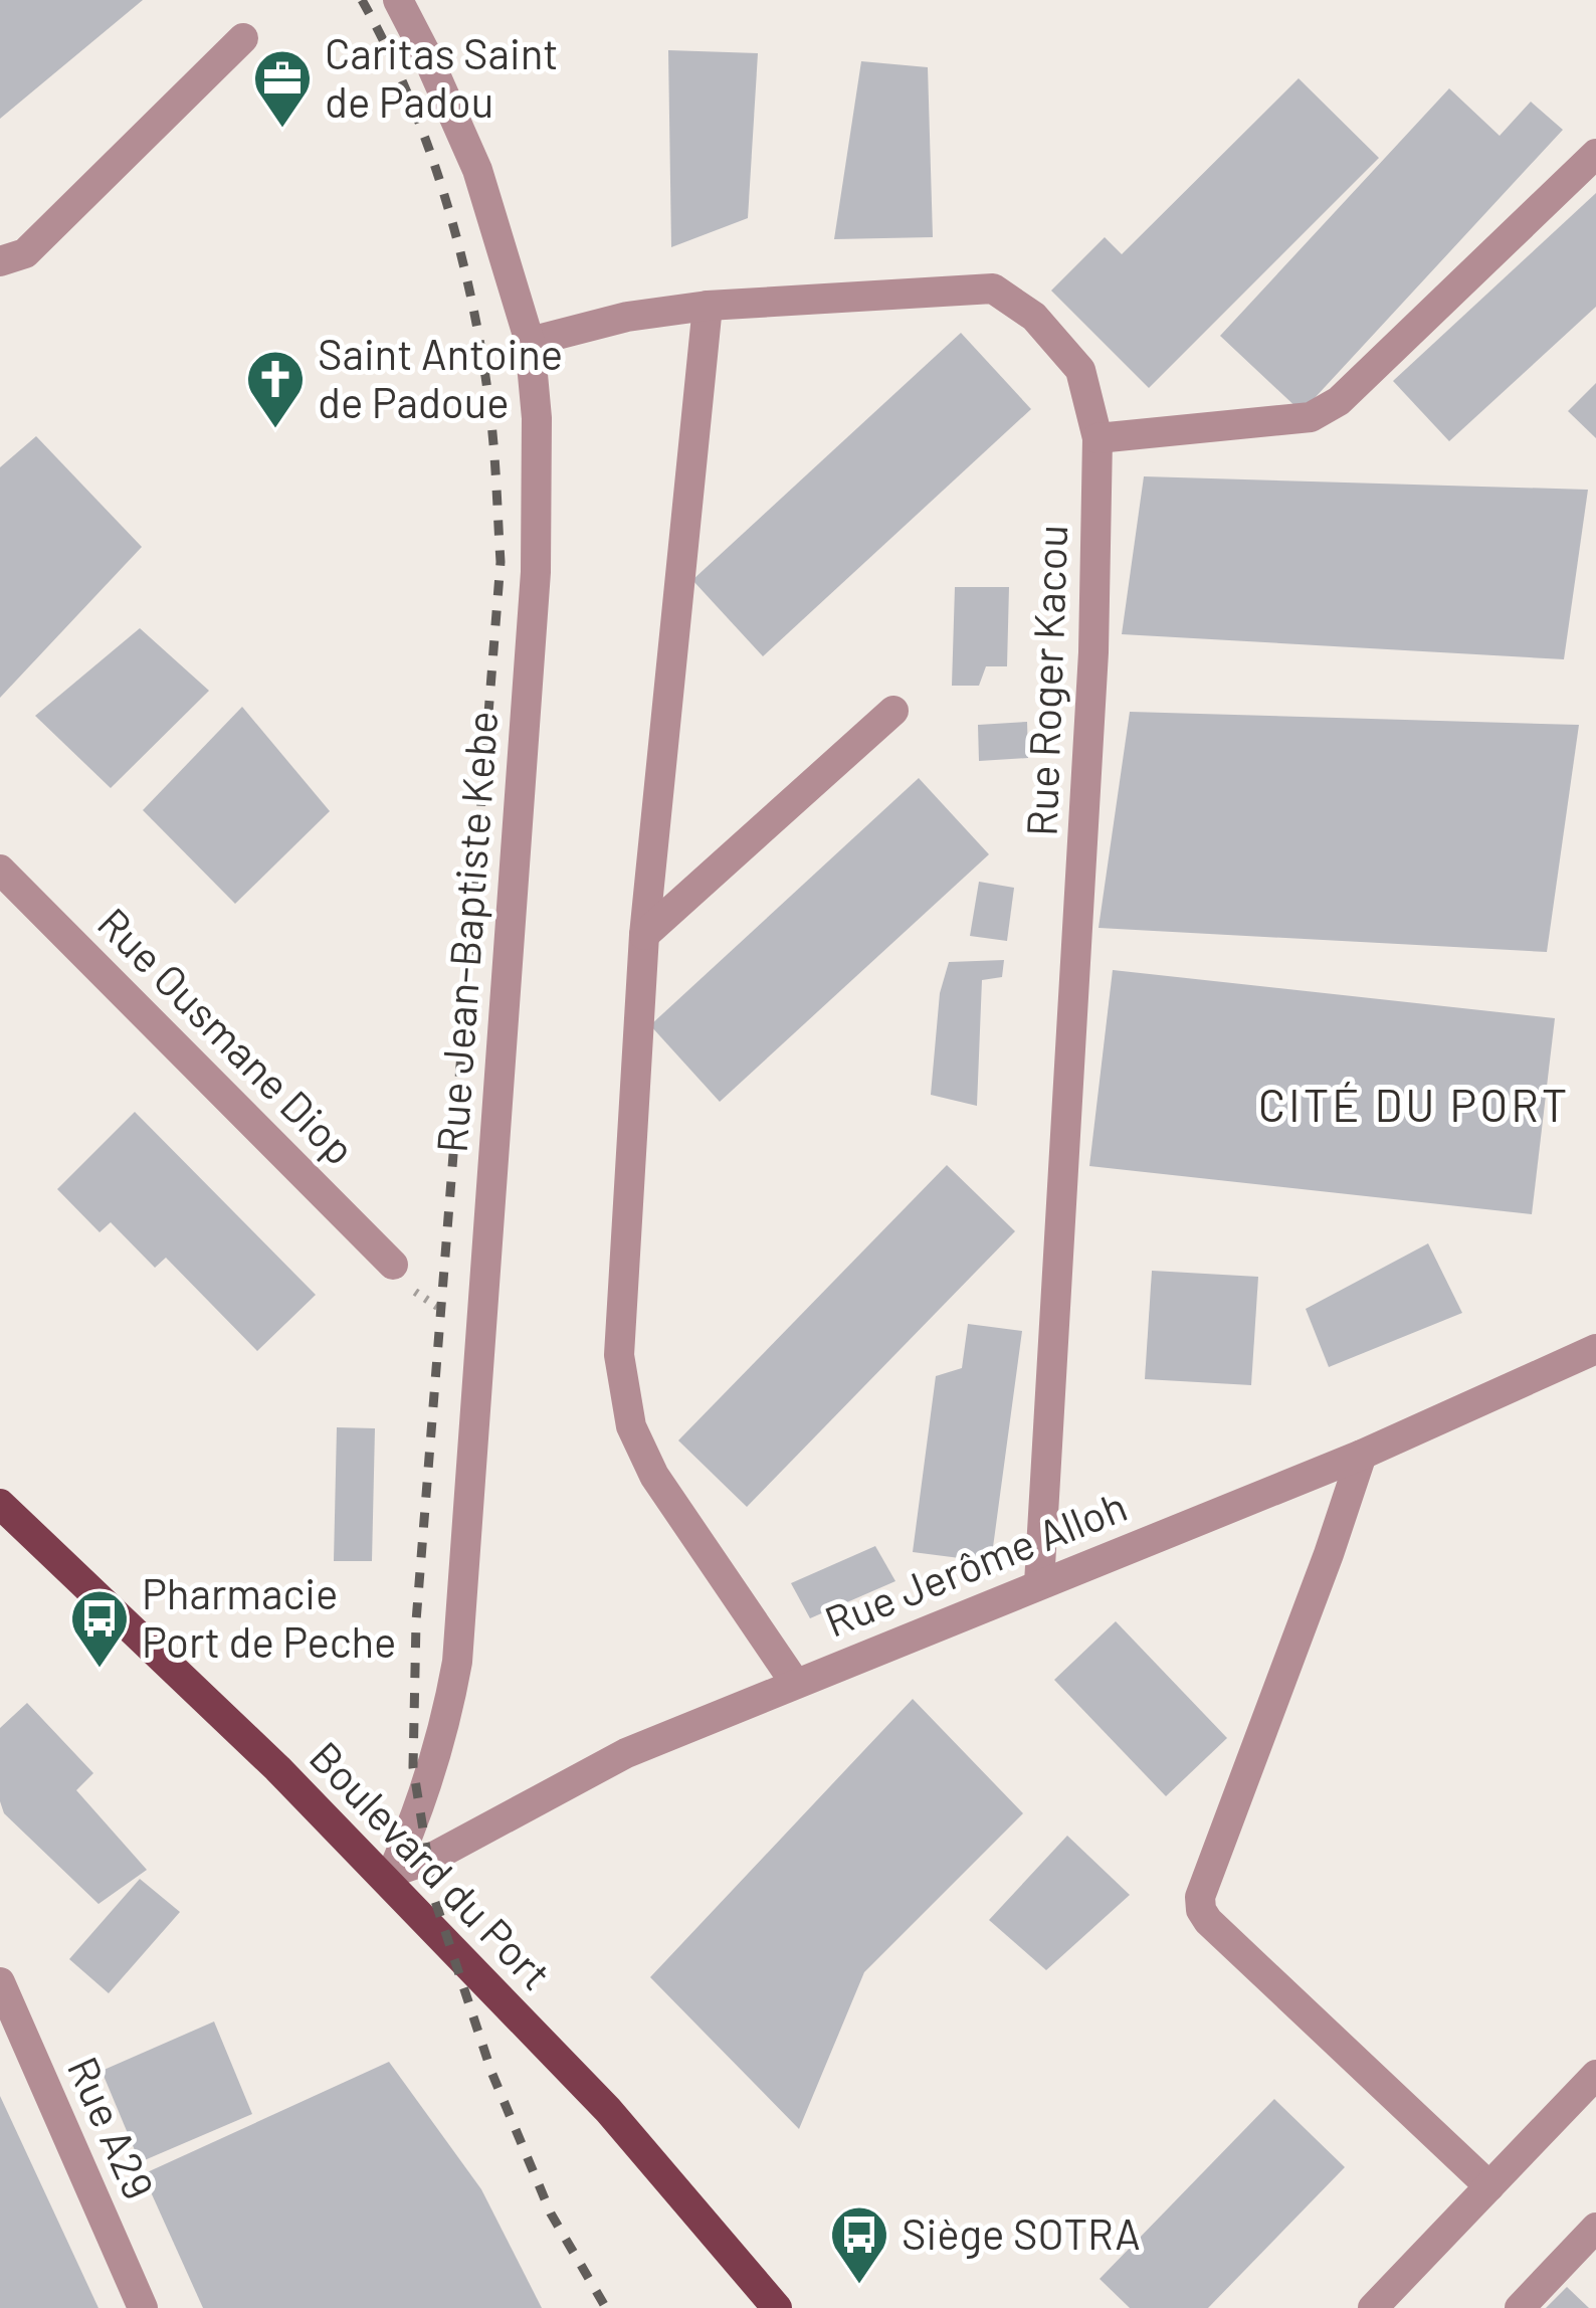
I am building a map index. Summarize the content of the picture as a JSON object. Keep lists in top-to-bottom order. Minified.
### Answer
{"streets":{"main road":["Boulevard du Port"],"street":["Rue Roger Kacou","Rue Jean-Baptiste Kebe","Rue Ousmane Diop","Rue Jerôme Alloh","Rue A29"]},"crossings":[["Rue Roger Kacou","Rue Jean-Baptiste Kebe"],["Rue Roger Kacou","Rue Jerôme Alloh"],["Rue Jean-Baptiste Kebe","Rue Jerôme Alloh"],["Rue Jean-Baptiste Kebe","Boulevard du Port"],["Rue Jerôme Alloh","Boulevard du Port"]],"districts":["CITÉ DU PORT"],"places":{"office":["Caritas Saint de Padou"],"church":["Saint Antoine de Padoue"],"bus stop":["Pharmacie Port de Peche","Siège SOTRA"]}}
